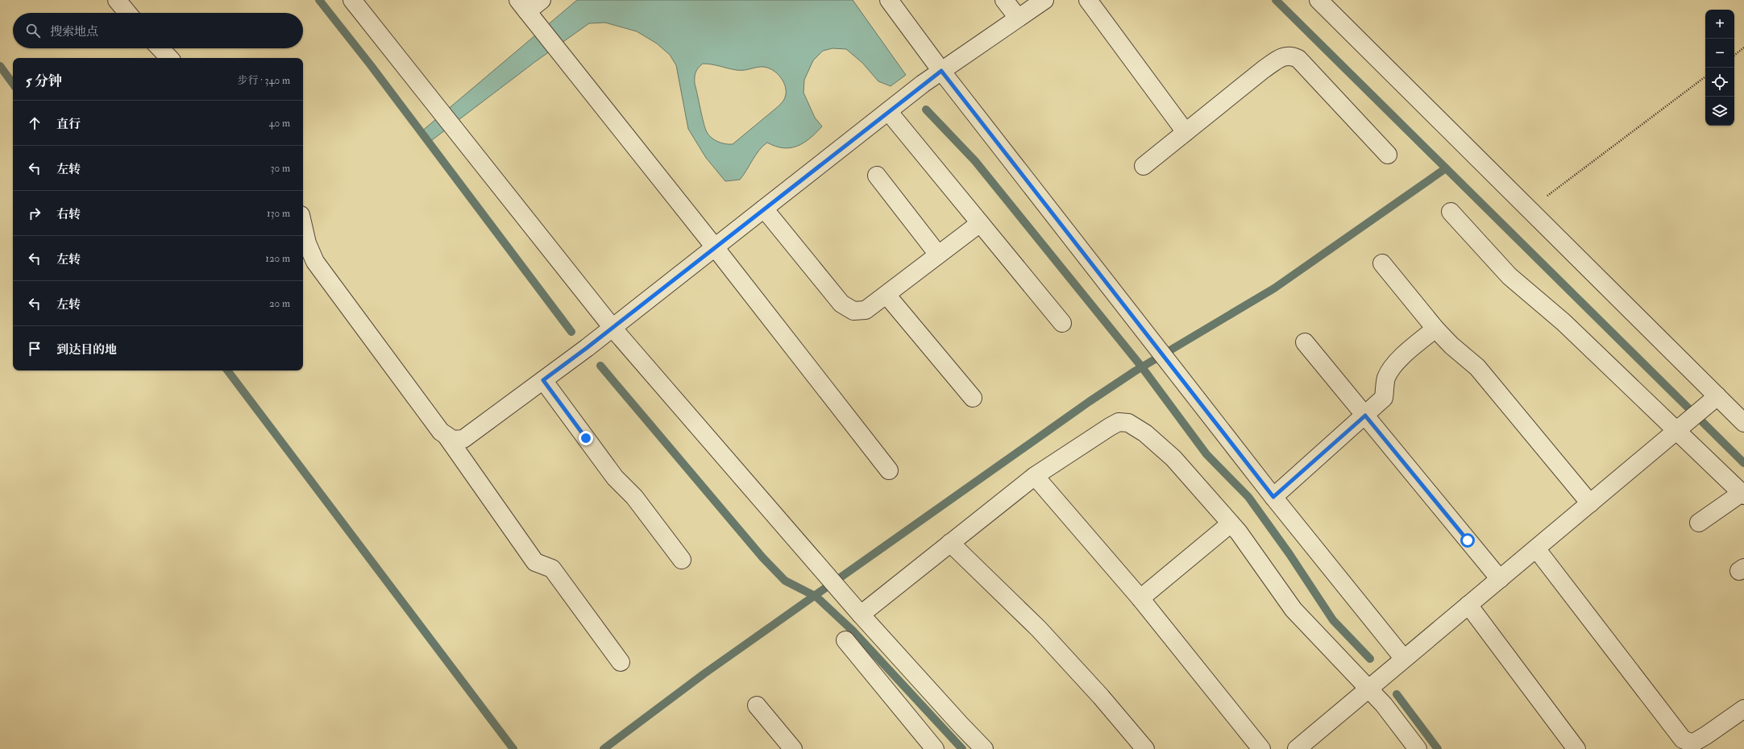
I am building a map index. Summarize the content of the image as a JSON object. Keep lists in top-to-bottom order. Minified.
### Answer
{"page":{"map_buttons":["+","−"],"search":"搜索地点","heading":["5 分钟","步行 · 340 m"],"list":[["直行","40 m"],["左转","30 m"],["右转","130 m"],["左转","120 m"],["左转","20 m"],"到达目的地"]}}
